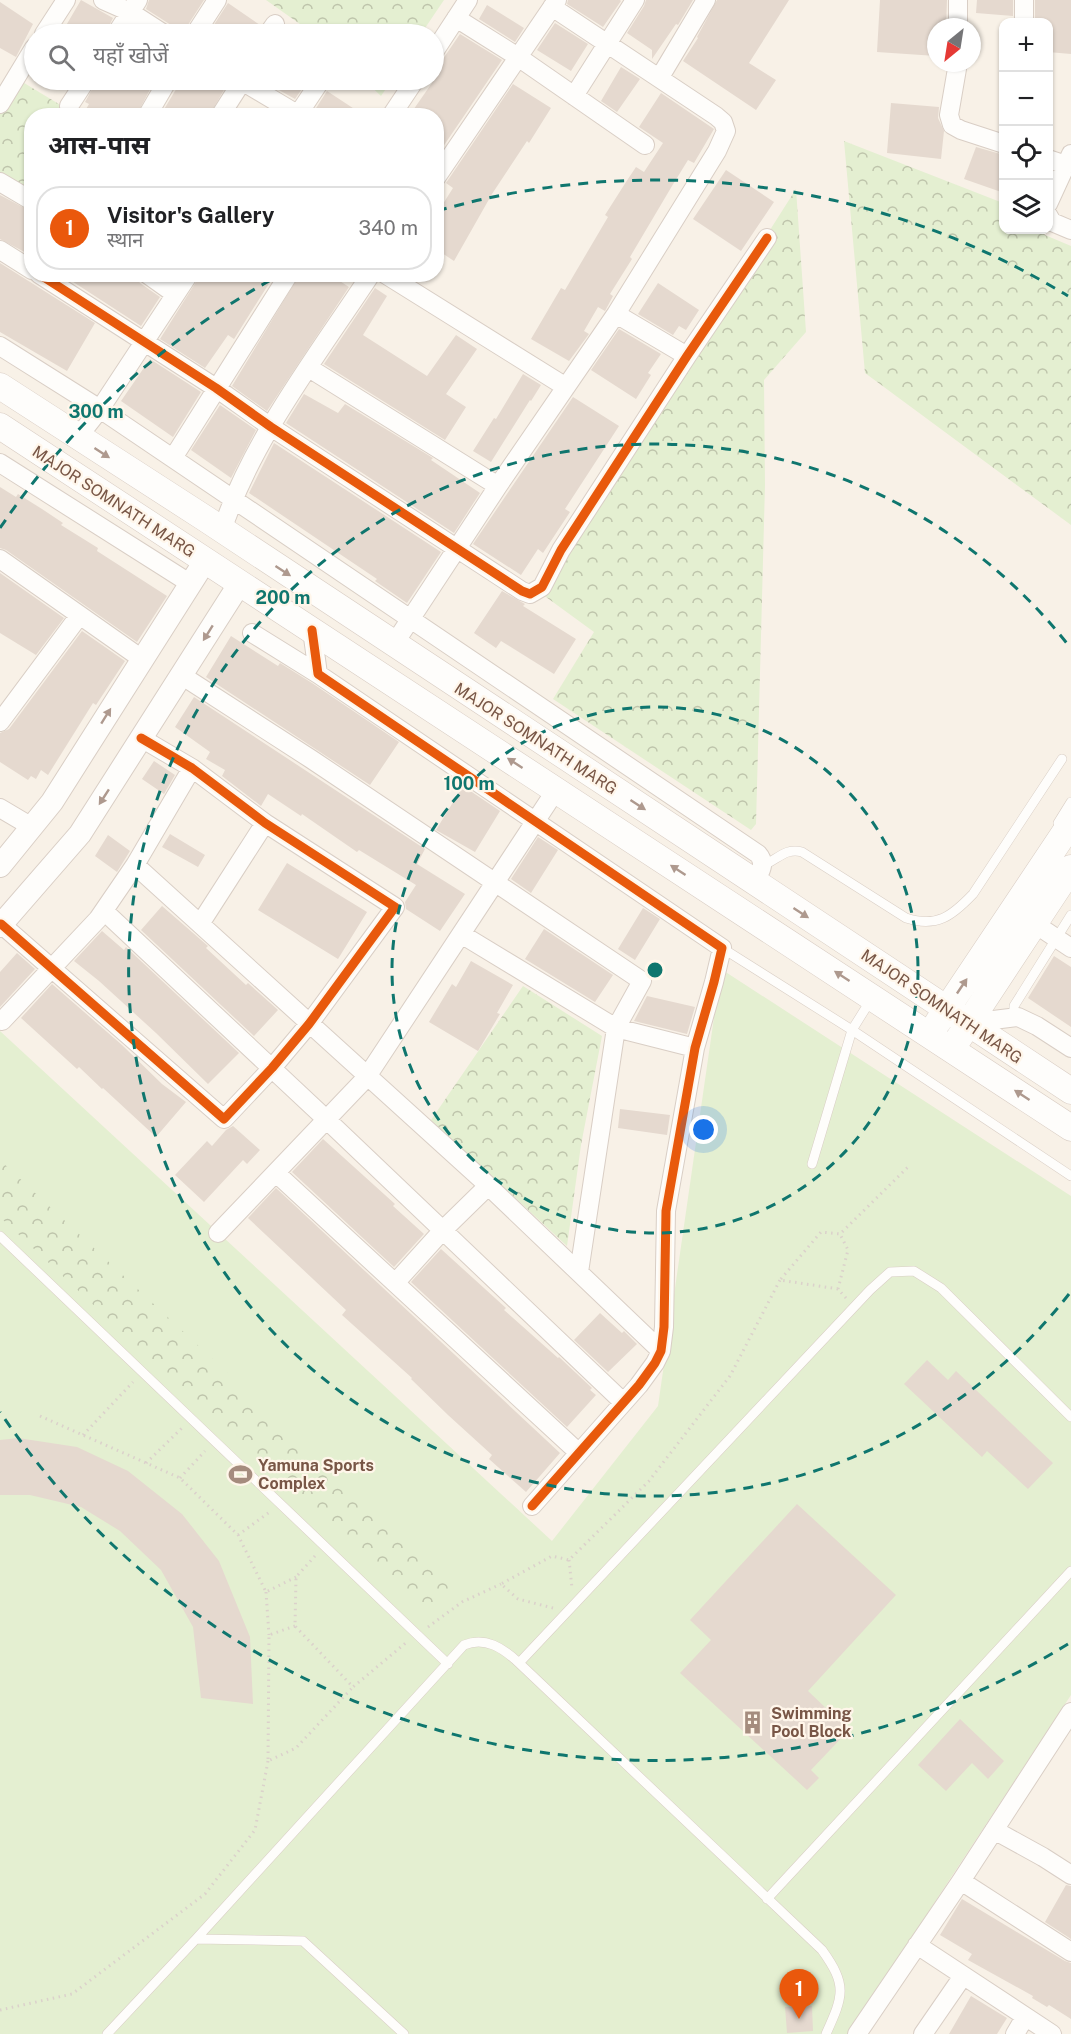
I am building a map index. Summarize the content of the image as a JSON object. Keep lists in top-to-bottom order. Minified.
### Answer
{"streets":{"main road":["MAJOR SOMNATH MARG"]},"places":{"sports":["Yamuna Sports Complex"],"building":["Swimming Pool Block"]},"north":"bottom left","page":{"map_buttons":["+","−"],"search":"यहाँ खोजें","heading":"आस-पास","list":[{"mark":"1","name":"Visitor's Gallery","note":"स्थान","value":"340 m"}],"pins":"1"},"rings":["300 m","200 m","100 m"]}
